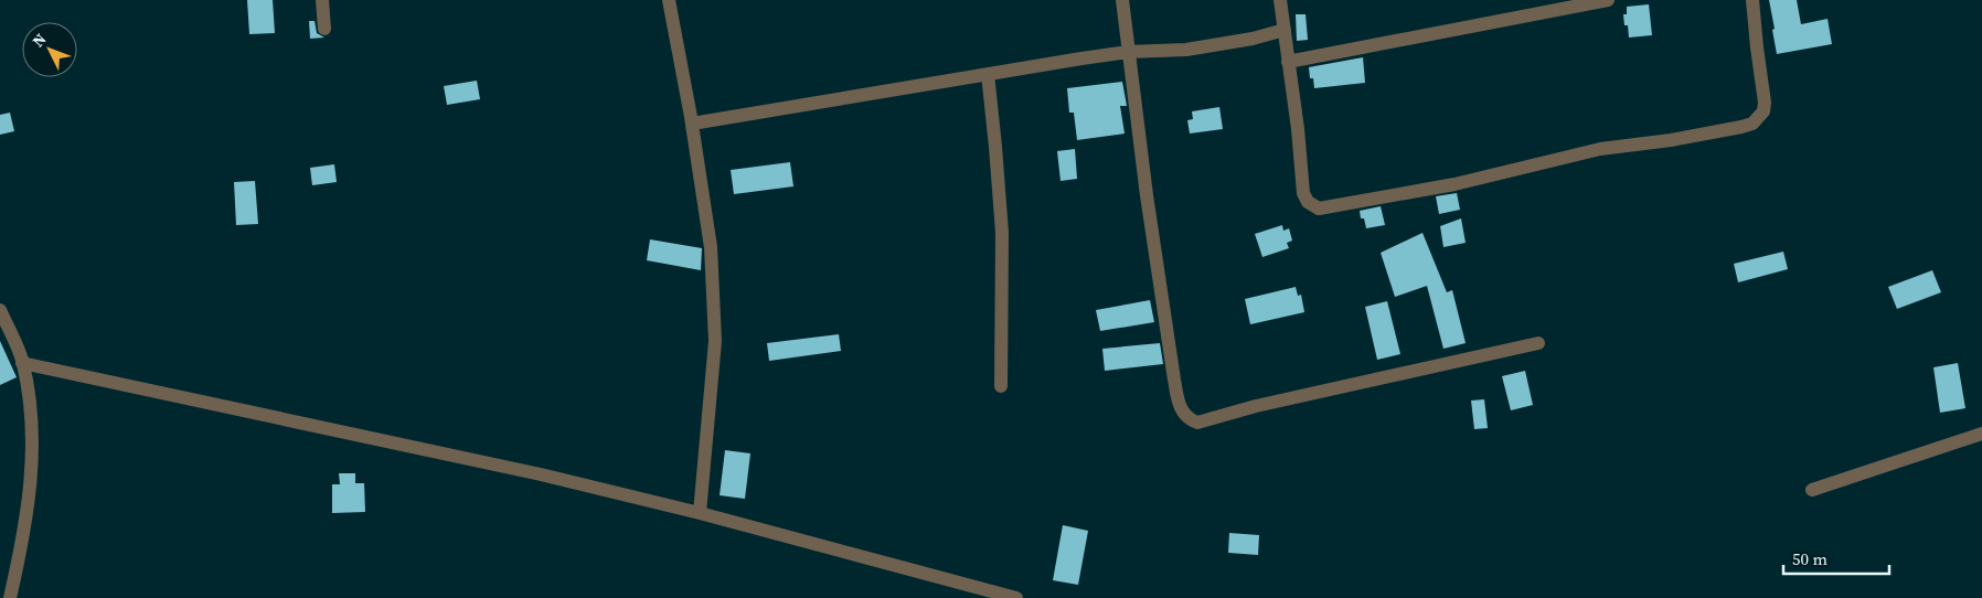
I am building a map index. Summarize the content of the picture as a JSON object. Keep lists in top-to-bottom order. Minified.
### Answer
{"scale_bar":"50 m","north":"top left"}
